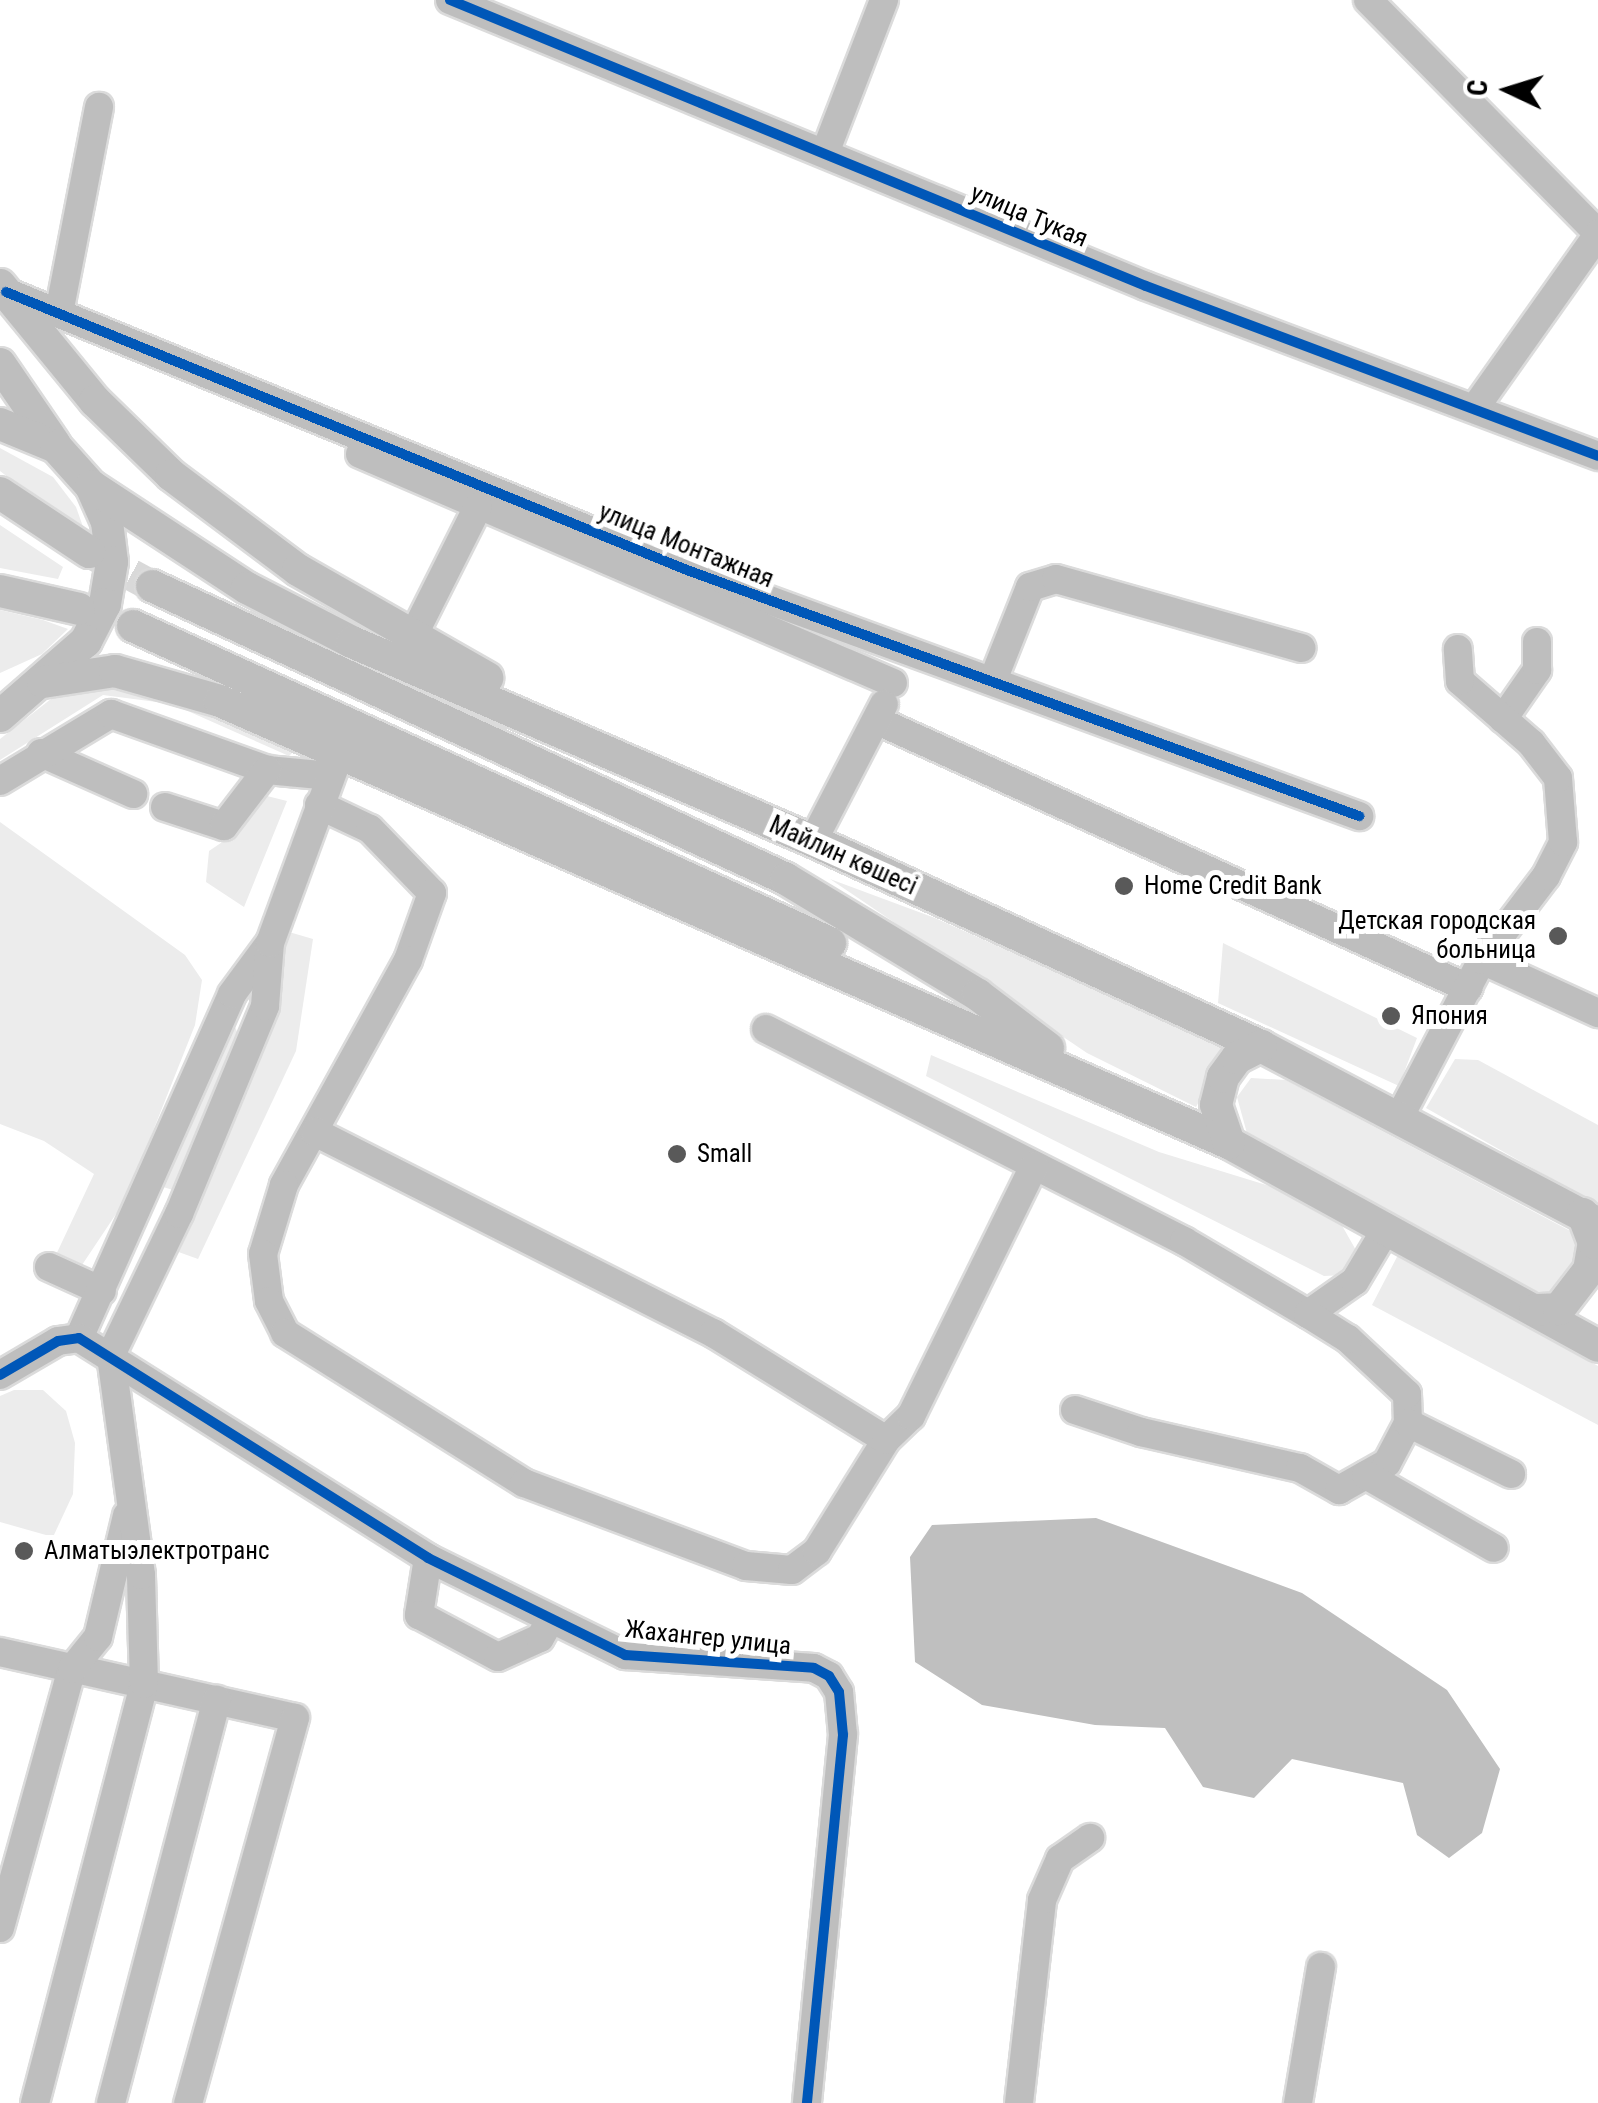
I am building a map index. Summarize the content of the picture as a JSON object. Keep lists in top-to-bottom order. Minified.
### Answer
{"streets":{"main road":["Майлин көшесі"],"street":["улица Тукая","улица Монтажная","Жахангер улица"]},"places":["Home Credit Bank","Детская городская больница","Япония","Small","Алматыэлектротранс"],"north":"left"}
